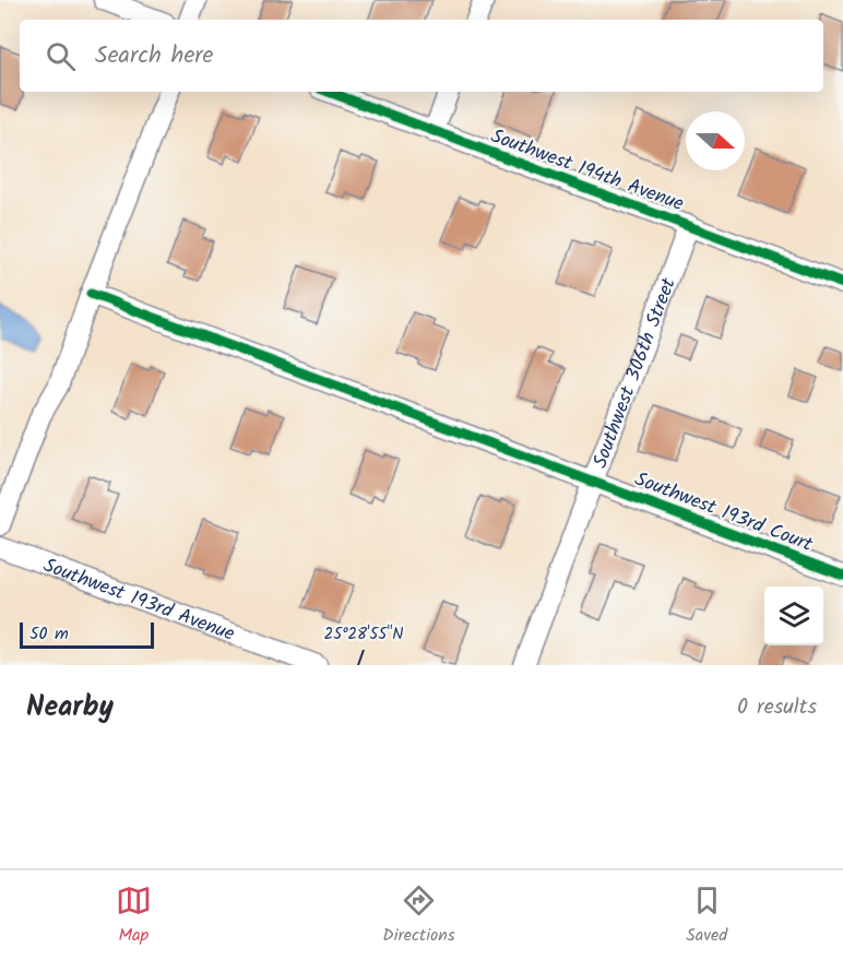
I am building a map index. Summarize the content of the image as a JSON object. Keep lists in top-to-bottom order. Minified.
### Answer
{"streets":{"street":["Southwest 194th Avenue","Southwest 306th Street","Southwest 193rd Court","Southwest 193rd Avenue"]},"crossings":[["Southwest 194th Avenue","Southwest 306th Street"],["Southwest 306th Street","Southwest 193rd Court"]],"scale_bar":"50 m","north":"right","page":{"search":"Search here","scale":"50 m","heading":["Nearby","0 results"],"nav":["Map","Directions","Saved"]},"coordinates":["25°28'55\"N"]}
